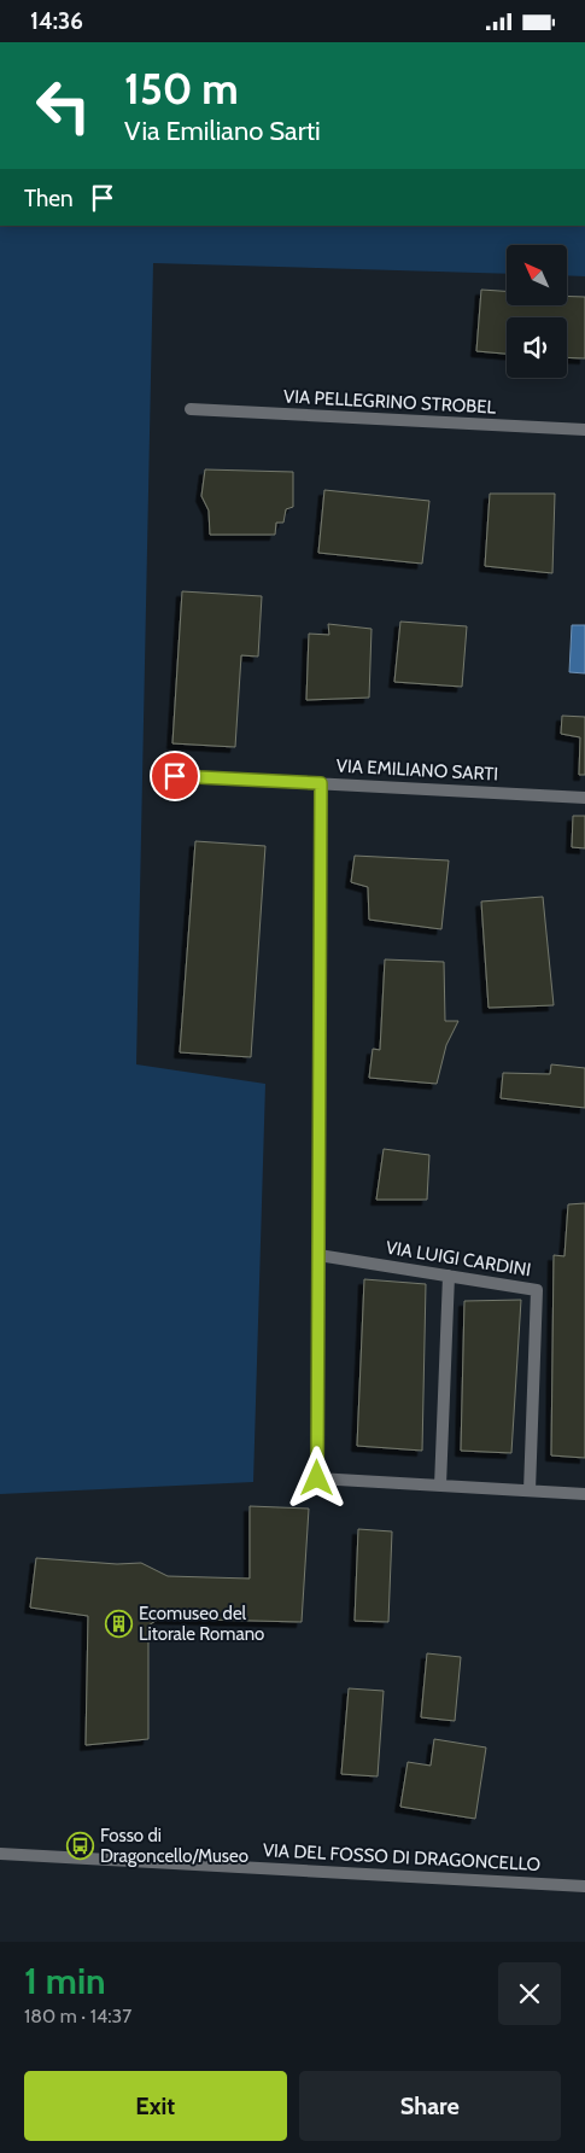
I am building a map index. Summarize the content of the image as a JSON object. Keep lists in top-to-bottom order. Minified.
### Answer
{"streets":{"street":["VIA PELLEGRINO STROBEL","VIA EMILIANO SARTI","VIA LUIGI CARDINI","VIA DEL FOSSO DI DRAGONCELLO"]},"places":{"building":["Ecomuseo del Litorale Romano"],"bus stop":["Fosso di Dragoncello/Museo"]},"north":"top left","page":{"status":"14:36","turn":["150 m","Via Emiliano Sarti"],"then":"Then","heading":["1 min","180 m · 14:37"],"buttons":["Exit","Share"]}}
